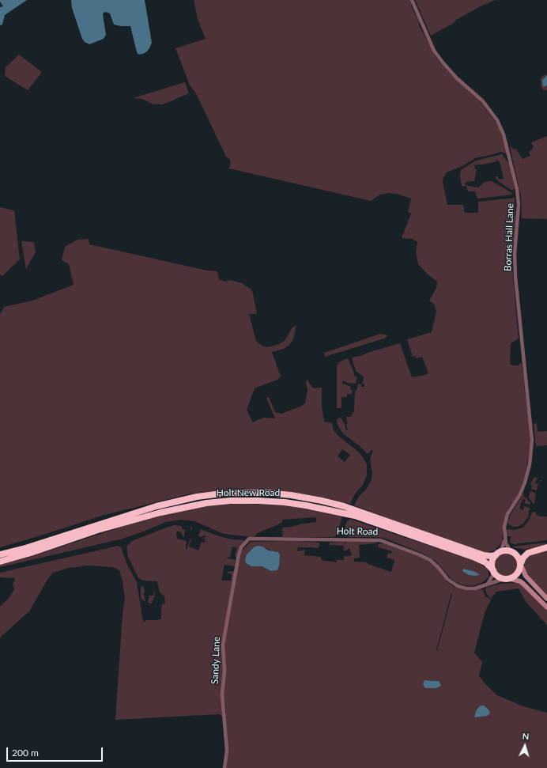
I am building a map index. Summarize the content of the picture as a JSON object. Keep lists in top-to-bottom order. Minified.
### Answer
{"streets":{"highway":["Holt New Road"],"street":["Borras Hall Lane","Holt Road","Sandy Lane"]},"crossings":[["Borras Hall Lane","Holt New Road"],["Borras Hall Lane","Holt Road"],["Holt New Road","Holt Road"],["Holt Road","Sandy Lane"]],"scale_bar":"200 m","north":"top"}
